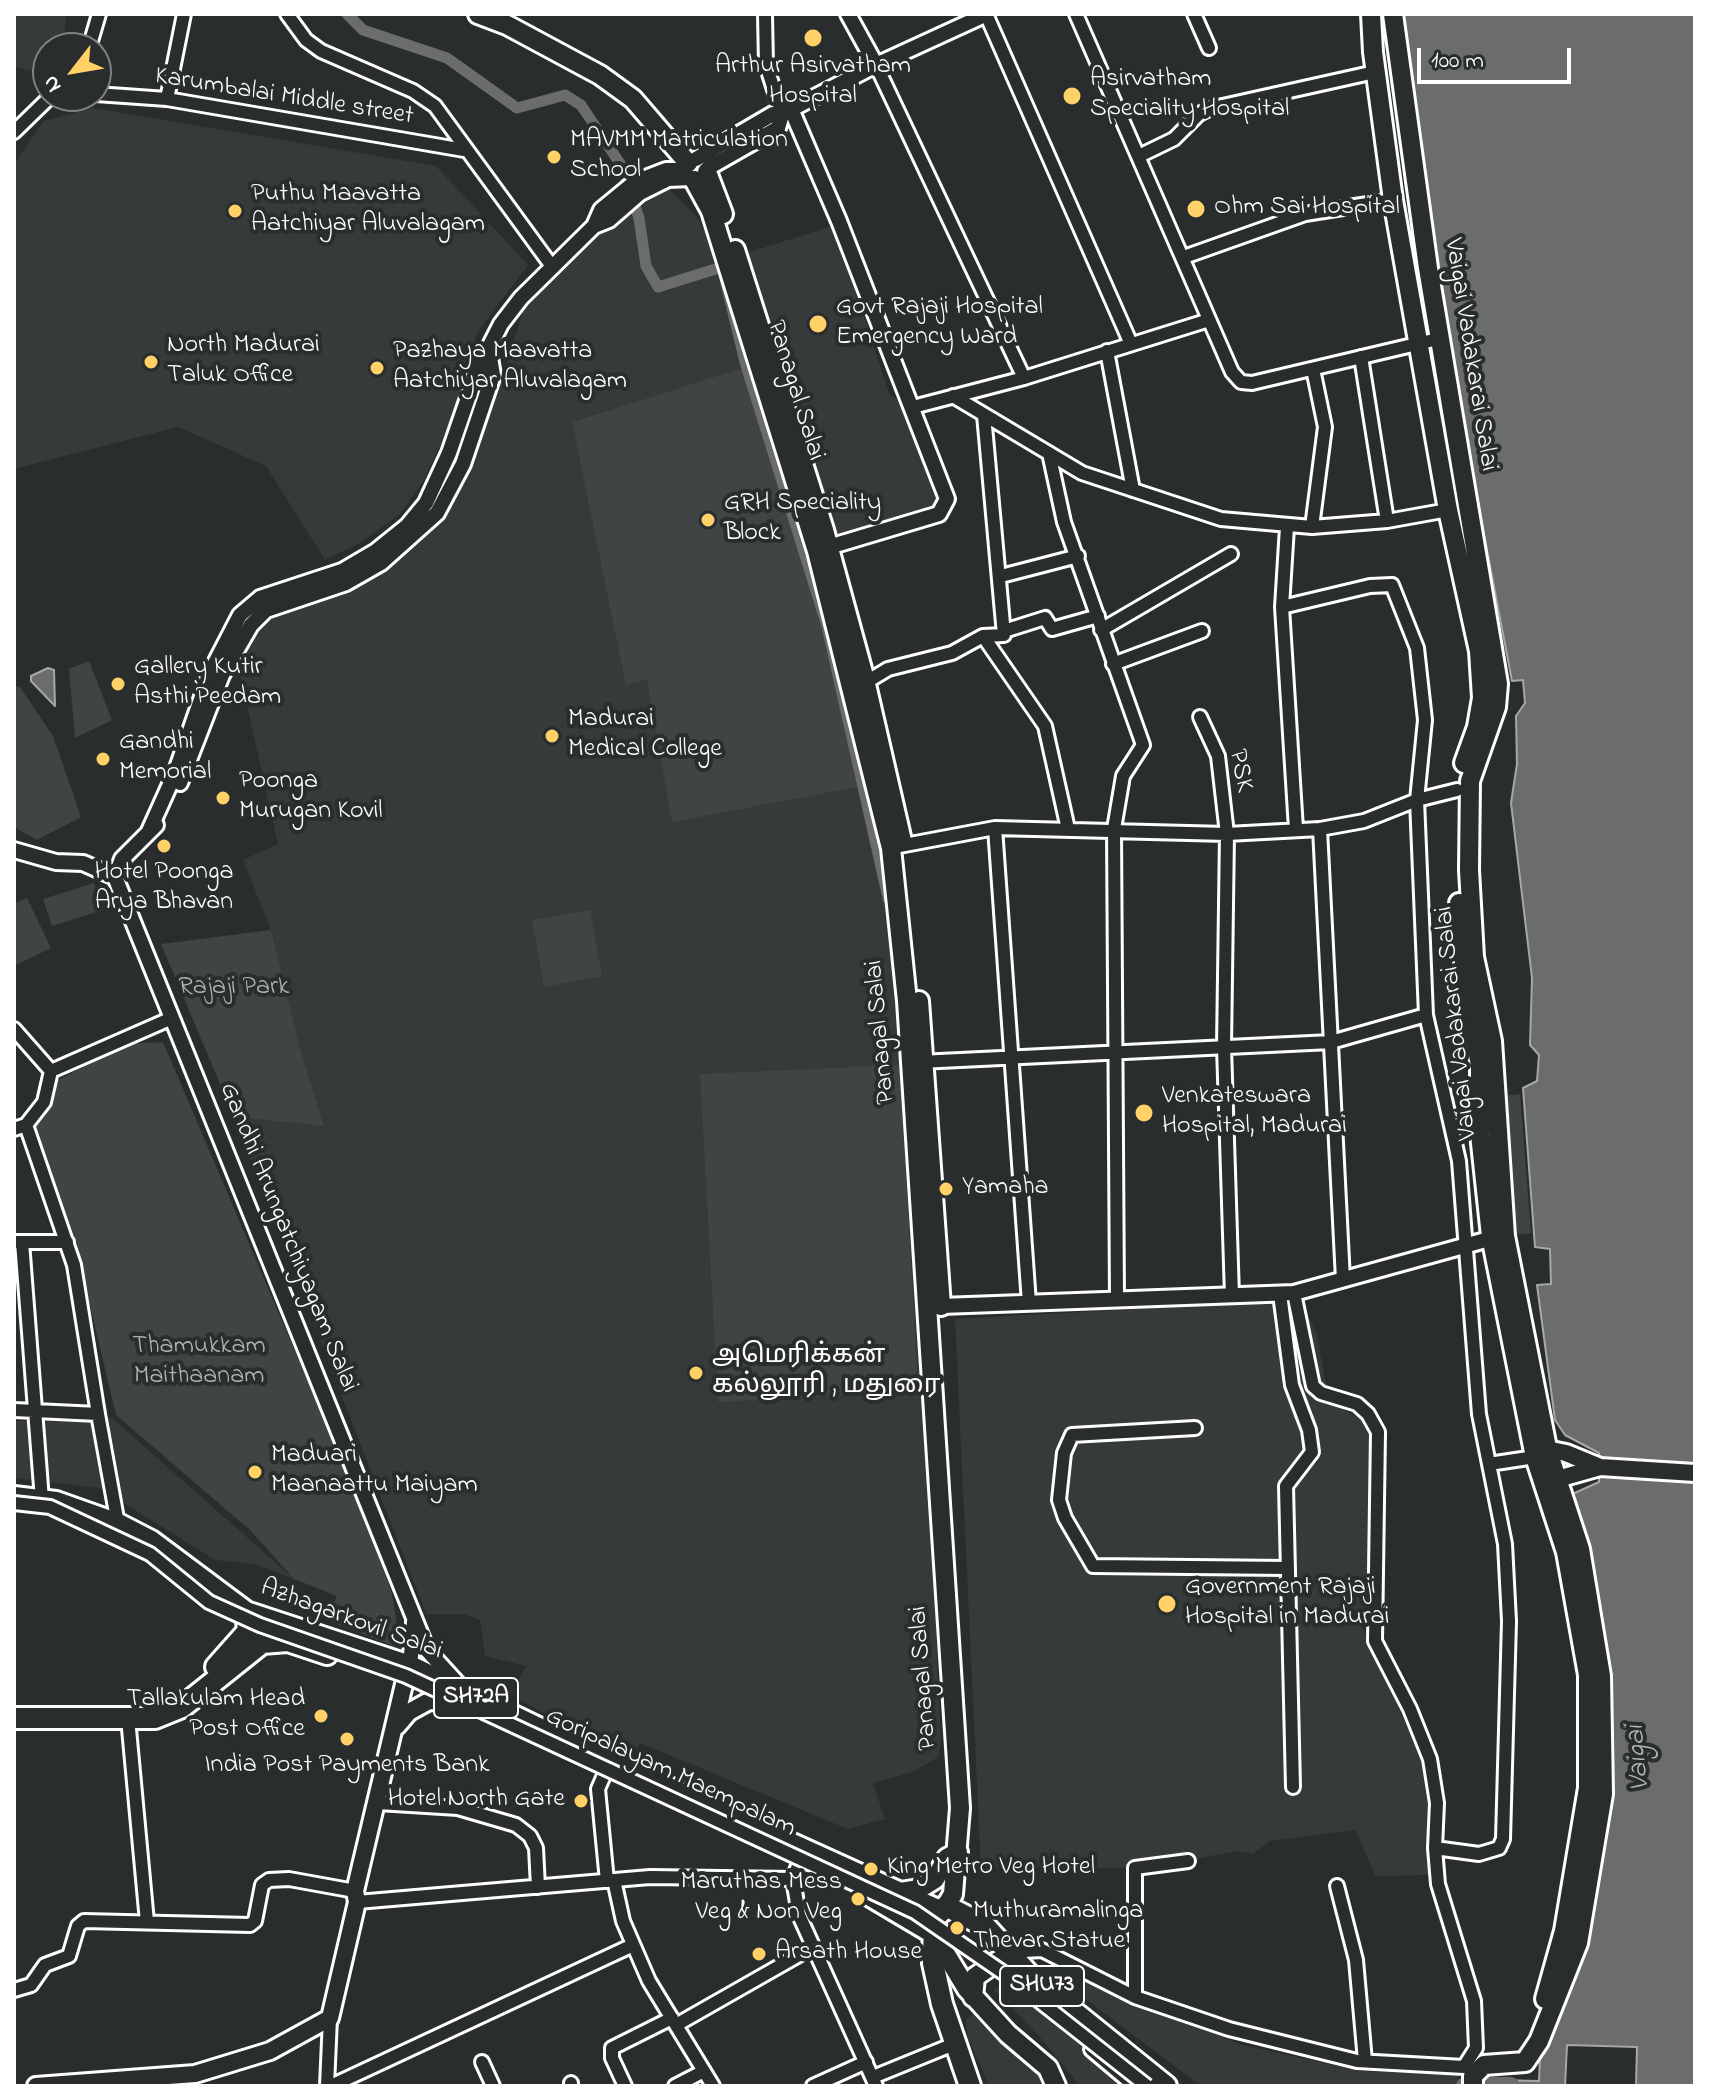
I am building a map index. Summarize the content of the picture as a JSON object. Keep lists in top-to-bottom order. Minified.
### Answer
{"streets":{"highway":["Azhagarkovil Salai","SH72A","SHU73"],"main road":["Vaigai Vadakarai Salai","Panagal Salai"],"street":["Karumbalai Middle street","PSK","Gandhi Arungatchiyagam Salai","Goripalayam Maempalam"]},"crossings":[["Panagal Salai","Azhagarkovil Salai"],["Panagal Salai","SHU73"],["Gandhi Arungatchiyagam Salai","Azhagarkovil Salai"],["Azhagarkovil Salai","SHU73"]],"water":["Vaigai"],"parks":["Rajaji Park","Thamukkam Maithaanam"],"places":["Arthur Asirvatham Hospital","Asirvatham Speciality Hospital","MAVMM Matriculation School","Ohm Sai Hospital","Puthu Maavatta Aatchiyar Aluvalagam","Govt Rajaji Hospital Emergency Ward","North Madurai Taluk Office","Pazhaya Maavatta Aatchiyar Aluvalagam","GRH Speciality Block","Gallery Kutir Asthi Peedam","Madurai Medical College","Gandhi Memorial","Poonga Murugan Kovil","Hotel Poonga Arya Bhavan","Venkateswara Hospital, Madurai","Yamaha","அமெரிக்கன் கல்லூரி , மதுரை","Maduari Maanaattu Maiyam","Government Rajaji Hospital in Madurai","Tallakulam Head Post Office","India Post Payments Bank","Hotel North Gate","King Metro Veg Hotel","Maruthas Mess Veg & Non Veg","Muthuramalinga Thevar Statue","Arsath House"],"scale_bar":"100 m","north":"bottom left"}
